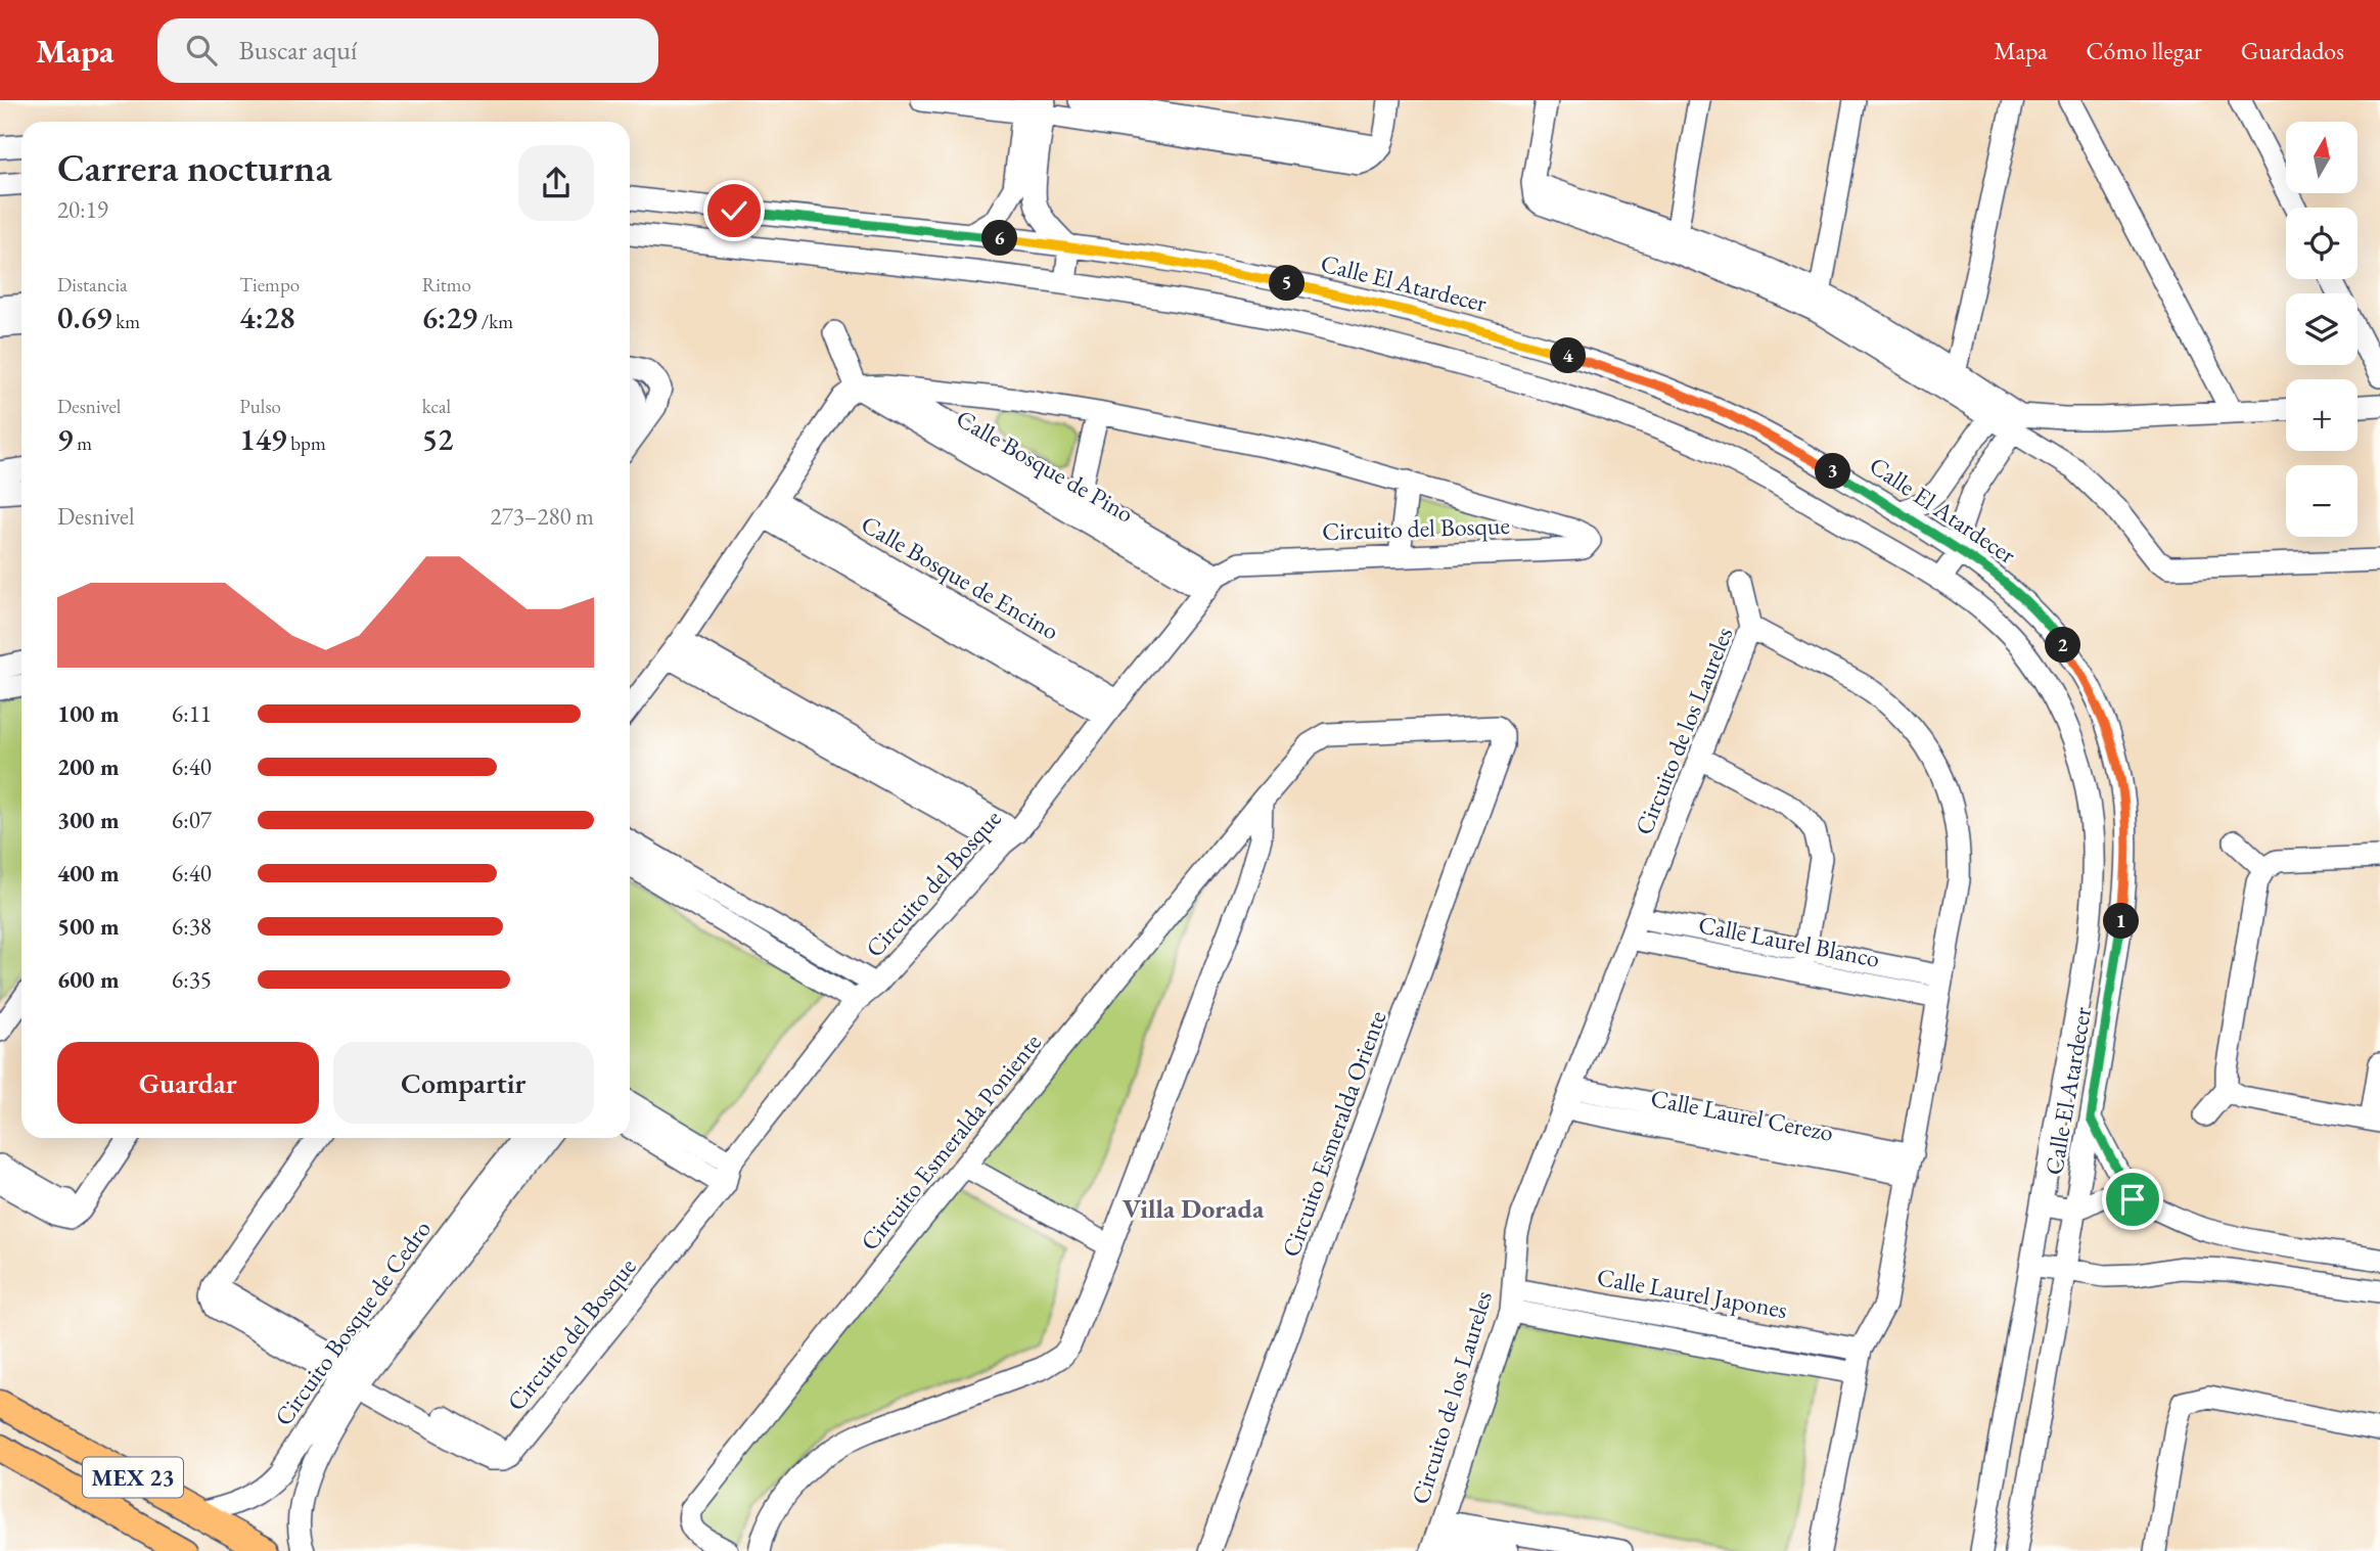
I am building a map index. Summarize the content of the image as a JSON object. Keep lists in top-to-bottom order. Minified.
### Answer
{"streets":{"main road":["MEX 23"],"street":["Calle El Atardecer","Calle Bosque de Pino","Circuito del Bosque","Calle Bosque de Encino","Circuito de los Laureles","Calle Laurel Blanco","Calle Laurel Cerezo","Circuito Esmeralda Oriente","Circuito Esmeralda Poniente","Calle Laurel Japones","Circuito Bosque de Cedro"]},"crossings":[["Calle Bosque de Pino","Circuito del Bosque"],["Circuito del Bosque","Calle Bosque de Encino"],["Circuito del Bosque","Circuito Bosque de Cedro"],["Circuito de los Laureles","Calle Laurel Blanco"],["Circuito de los Laureles","Calle Laurel Cerezo"],["Circuito de los Laureles","Calle Laurel Japones"],["Circuito Esmeralda Oriente","Circuito Esmeralda Poniente"],["Circuito Bosque de Cedro","MEX 23"]],"districts":["Villa Dorada"],"north":"top","page":{"header":"Mapa","search":"Buscar aquí","nav":["Mapa","Cómo llegar","Guardados"],"map_buttons":["+","−"],"heading":["Carrera nocturna","20:19"],"pins":["6","5","4","3","2","1"],"stats":[["Distancia","0.69 km"],["Tiempo","4:28"],["Ritmo","6:29 /km"],["Desnivel","9 m"],["Pulso","149 bpm"],["kcal","52"]],"chart":["Desnivel","273–280 m"],"list":[{"name":"100 m","note":"6:11"},{"name":"200 m","note":"6:40"},{"name":"300 m","note":"6:07"},{"name":"400 m","note":"6:40"},{"name":"500 m","note":"6:38"},{"name":"600 m","note":"6:35"}],"buttons":["Guardar","Compartir"]}}
